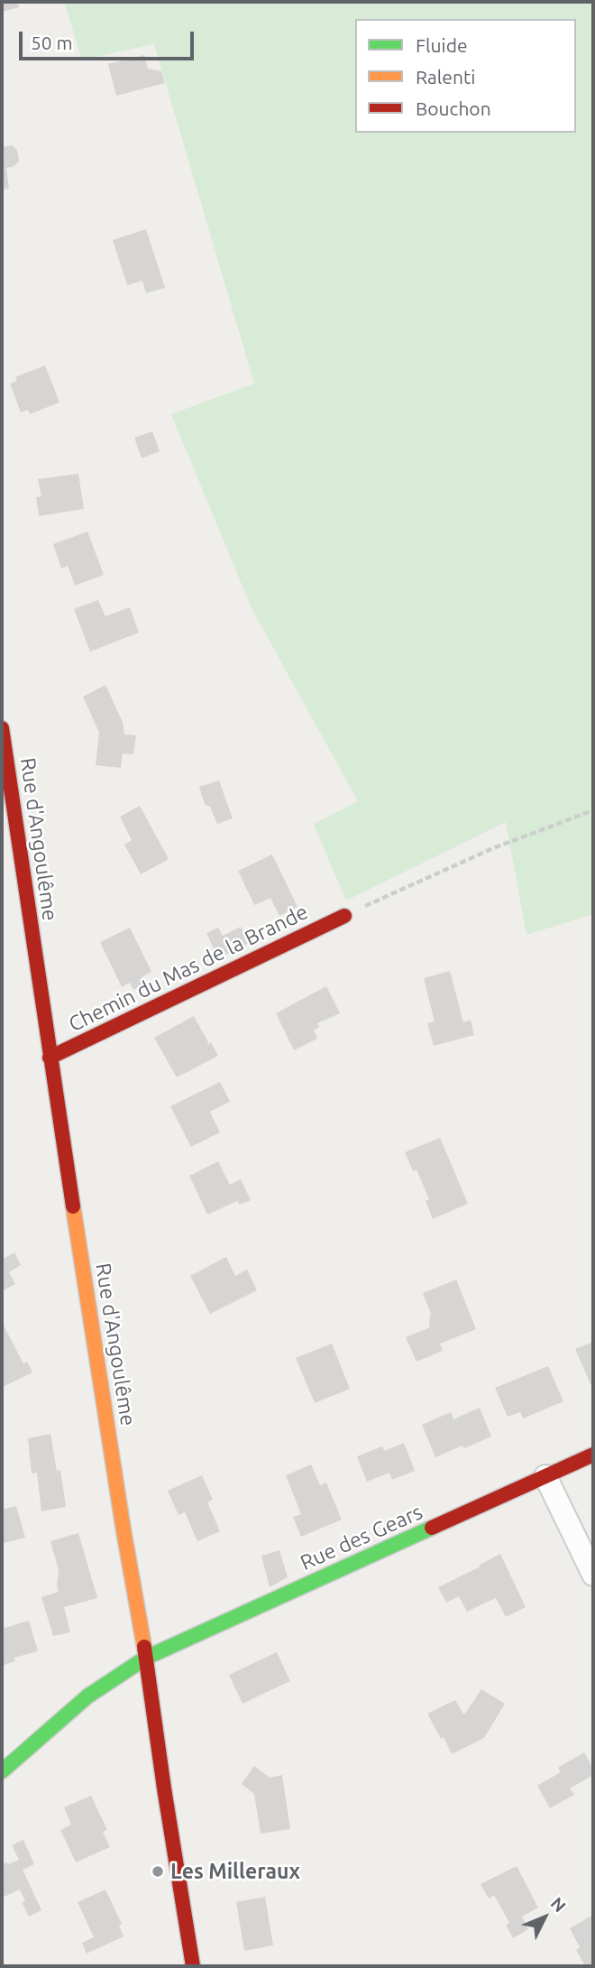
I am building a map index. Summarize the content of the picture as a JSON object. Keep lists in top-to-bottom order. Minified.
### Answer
{"streets":{"street":["Rue d'Angoulême","Chemin du Mas de la Brande","Rue des Gears"]},"crossings":[["Rue d'Angoulême","Chemin du Mas de la Brande"],["Rue d'Angoulême","Rue des Gears"]],"places":["Les Milleraux"],"legend":["Fluide","Ralenti","Bouchon"],"scale_bar":"50 m","north":"top right"}
